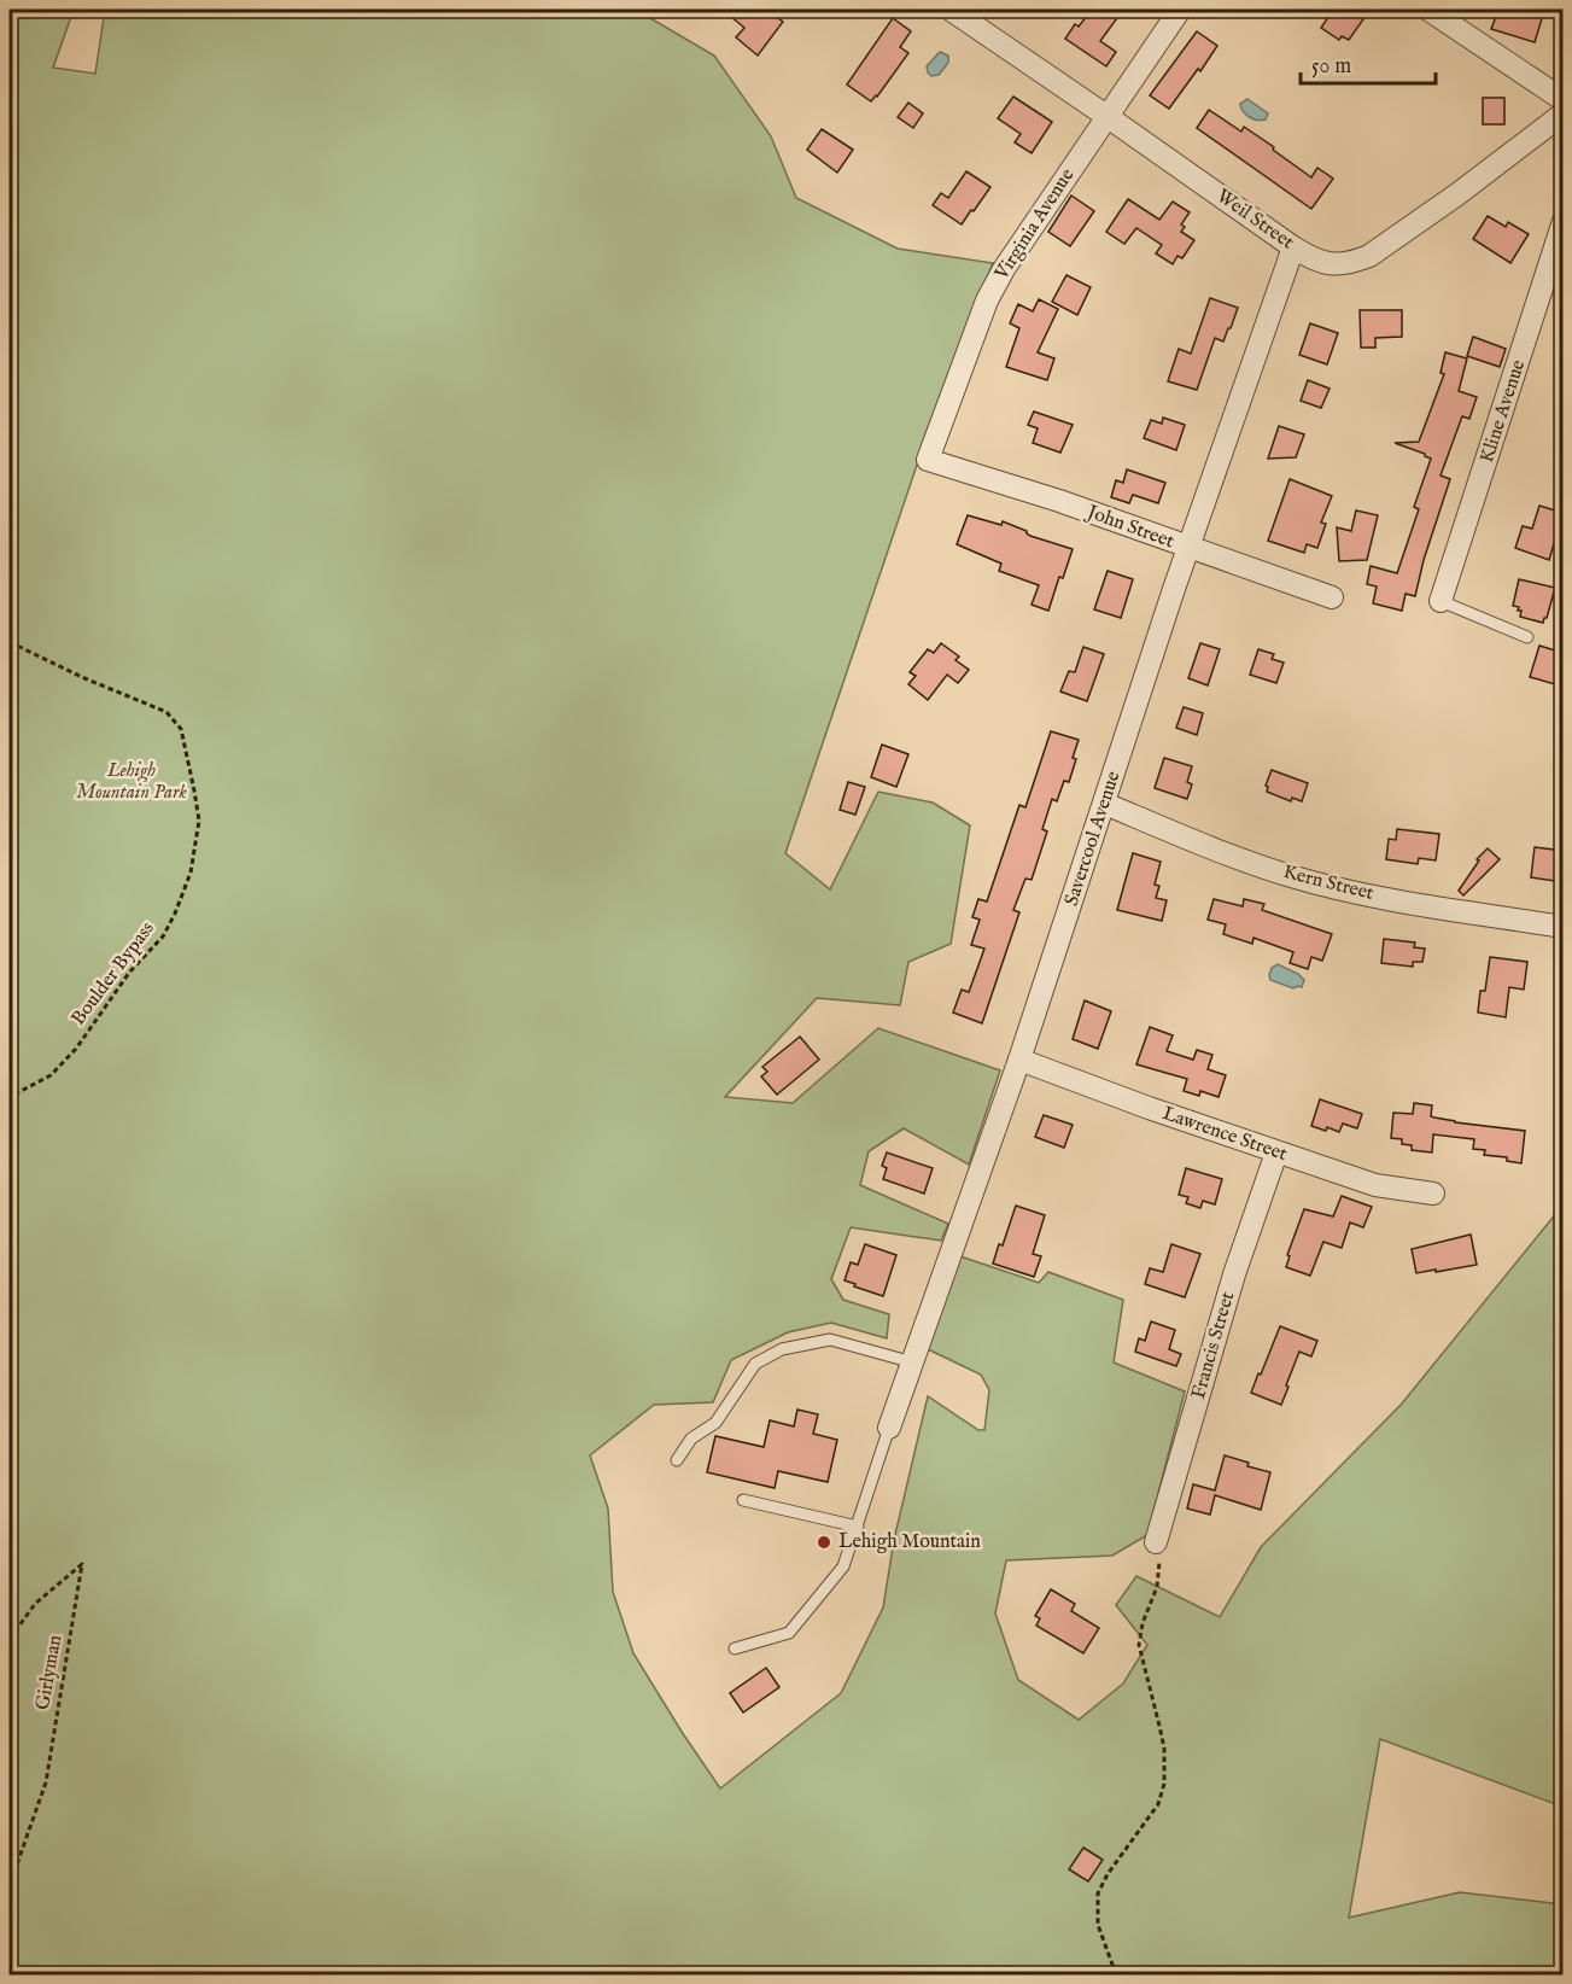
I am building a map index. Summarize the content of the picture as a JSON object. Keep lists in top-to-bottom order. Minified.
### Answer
{"streets":{"street":["Weil Street","Virginia Avenue","Kline Avenue","John Street","Savercool Avenue","Kern Street","Lawrence Street","Francis Street"],"path":["Boulder Bypass","Girlyman"]},"crossings":[["Weil Street","Virginia Avenue"],["Weil Street","Savercool Avenue"],["Virginia Avenue","John Street"],["John Street","Savercool Avenue"],["Savercool Avenue","Kern Street"],["Savercool Avenue","Lawrence Street"],["Lawrence Street","Francis Street"]],"parks":["Lehigh Mountain Park"],"places":["Lehigh Mountain"],"scale_bar":"50 m"}
